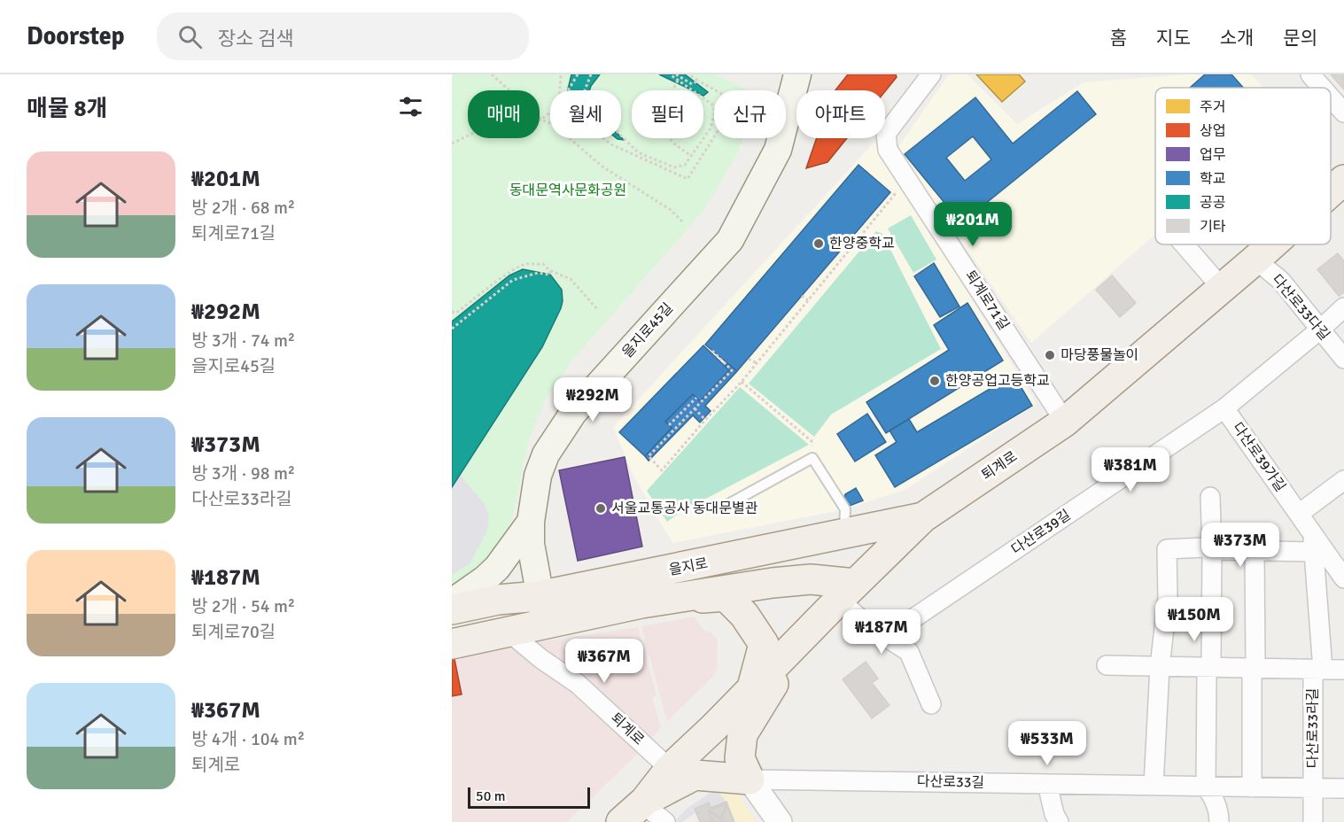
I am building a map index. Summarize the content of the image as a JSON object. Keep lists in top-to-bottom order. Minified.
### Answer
{"streets":{"main road":["을지로45길","퇴계로","을지로"],"street":["퇴계로71길","다산로33다길","다산로39가길","다산로39길","다산로33라길","다산로33길"]},"crossings":[["퇴계로71길","퇴계로"],["다산로33다길","퇴계로"],["다산로33다길","다산로39길"],["을지로45길","을지로"],["다산로39가길","다산로39길"],["다산로39가길","다산로33라길"],["퇴계로","을지로"],["다산로33라길","다산로33길"]],"parks":["동대문역사문화공원"],"places":["한양중학교","마당풍물놀이","한양공업고등학교","서울교통공사 동대문별관"],"legend":["주거","상업","업무","학교","공공","기타"],"scale_bar":"50 m","page":{"header":"Doorstep","search":"장소 검색","nav":["홈","지도","소개","문의"],"heading":"매물 8개","chip":["매매","월세","필터","신규","아파트"],"list":[{"name":"₩201M","note":"방 2개 · 68 m² · 퇴계로71길"},{"name":"₩292M","note":"방 3개 · 74 m² · 을지로45길"},{"name":"₩373M","note":"방 3개 · 98 m² · 다산로33라길"},{"name":"₩187M","note":"방 2개 · 54 m² · 퇴계로70길"},{"name":"₩367M","note":"방 4개 · 104 m² · 퇴계로"}],"price":["₩201M","₩292M","₩381M","₩373M","₩150M","₩187M","₩367M","₩533M"],"scale":"50 m"}}
